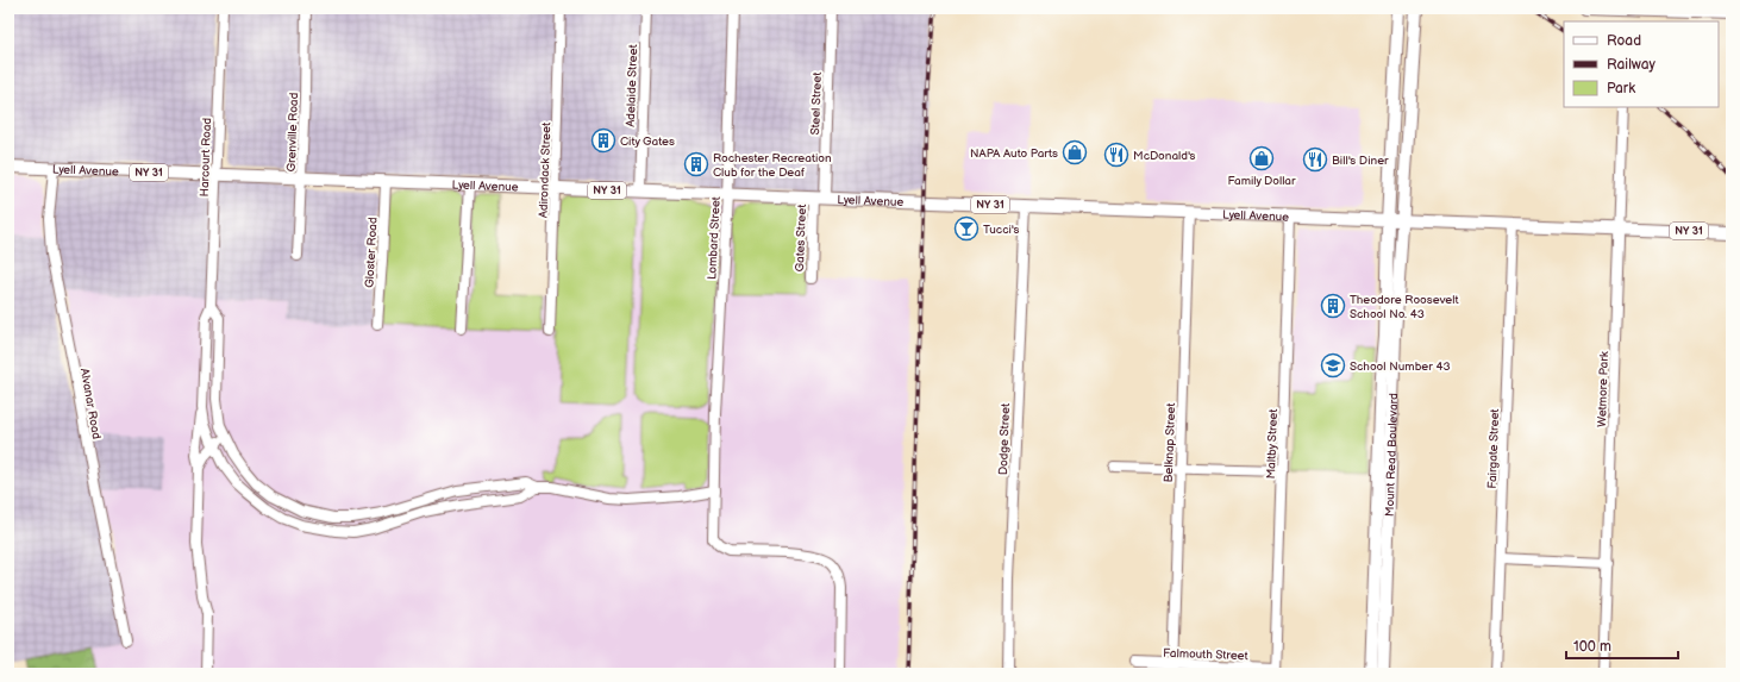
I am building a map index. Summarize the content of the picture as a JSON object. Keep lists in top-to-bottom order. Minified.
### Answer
{"streets":{"main road":["Lyell Avenue","NY 31","Mount Read Boulevard"],"street":["Adelaide Street","Steel Street","Grenville Road","Harcourt Road","Adirondack Street","Lombard Street","Gates Street","Gloster Road","Wetmore Park","Alvanar Road","Dodge Street","Belknap Street","Maltby Street","Fairgate Street","Falmouth Street"]},"crossings":[["Adelaide Street","Lyell Avenue"],["Steel Street","Lyell Avenue"],["Steel Street","Gates Street"],["Grenville Road","Lyell Avenue"],["Harcourt Road","Lyell Avenue"],["Lyell Avenue","Adirondack Street"],["Lyell Avenue","Lombard Street"],["Lyell Avenue","Gates Street"],["Lyell Avenue","Gloster Road"],["Lyell Avenue","Wetmore Park"],["Lyell Avenue","Alvanar Road"],["Lyell Avenue","Dodge Street"],["Lyell Avenue","Belknap Street"],["Lyell Avenue","Maltby Street"],["Lyell Avenue","Fairgate Street"],["Lyell Avenue","Mount Read Boulevard"],["Belknap Street","Falmouth Street"],["Maltby Street","Falmouth Street"]],"places":{"building":["City Gates","Rochester Recreation Club for the Deaf","Theodore Roosevelt School No. 43"],"shop":["NAPA Auto Parts","Family Dollar"],"restaurant":["McDonald's","Bill's Diner"],"bar":["Tucci's"],"school or university":["School Number 43"]},"legend":["Road","Railway","Park"],"scale_bar":"100 m"}
